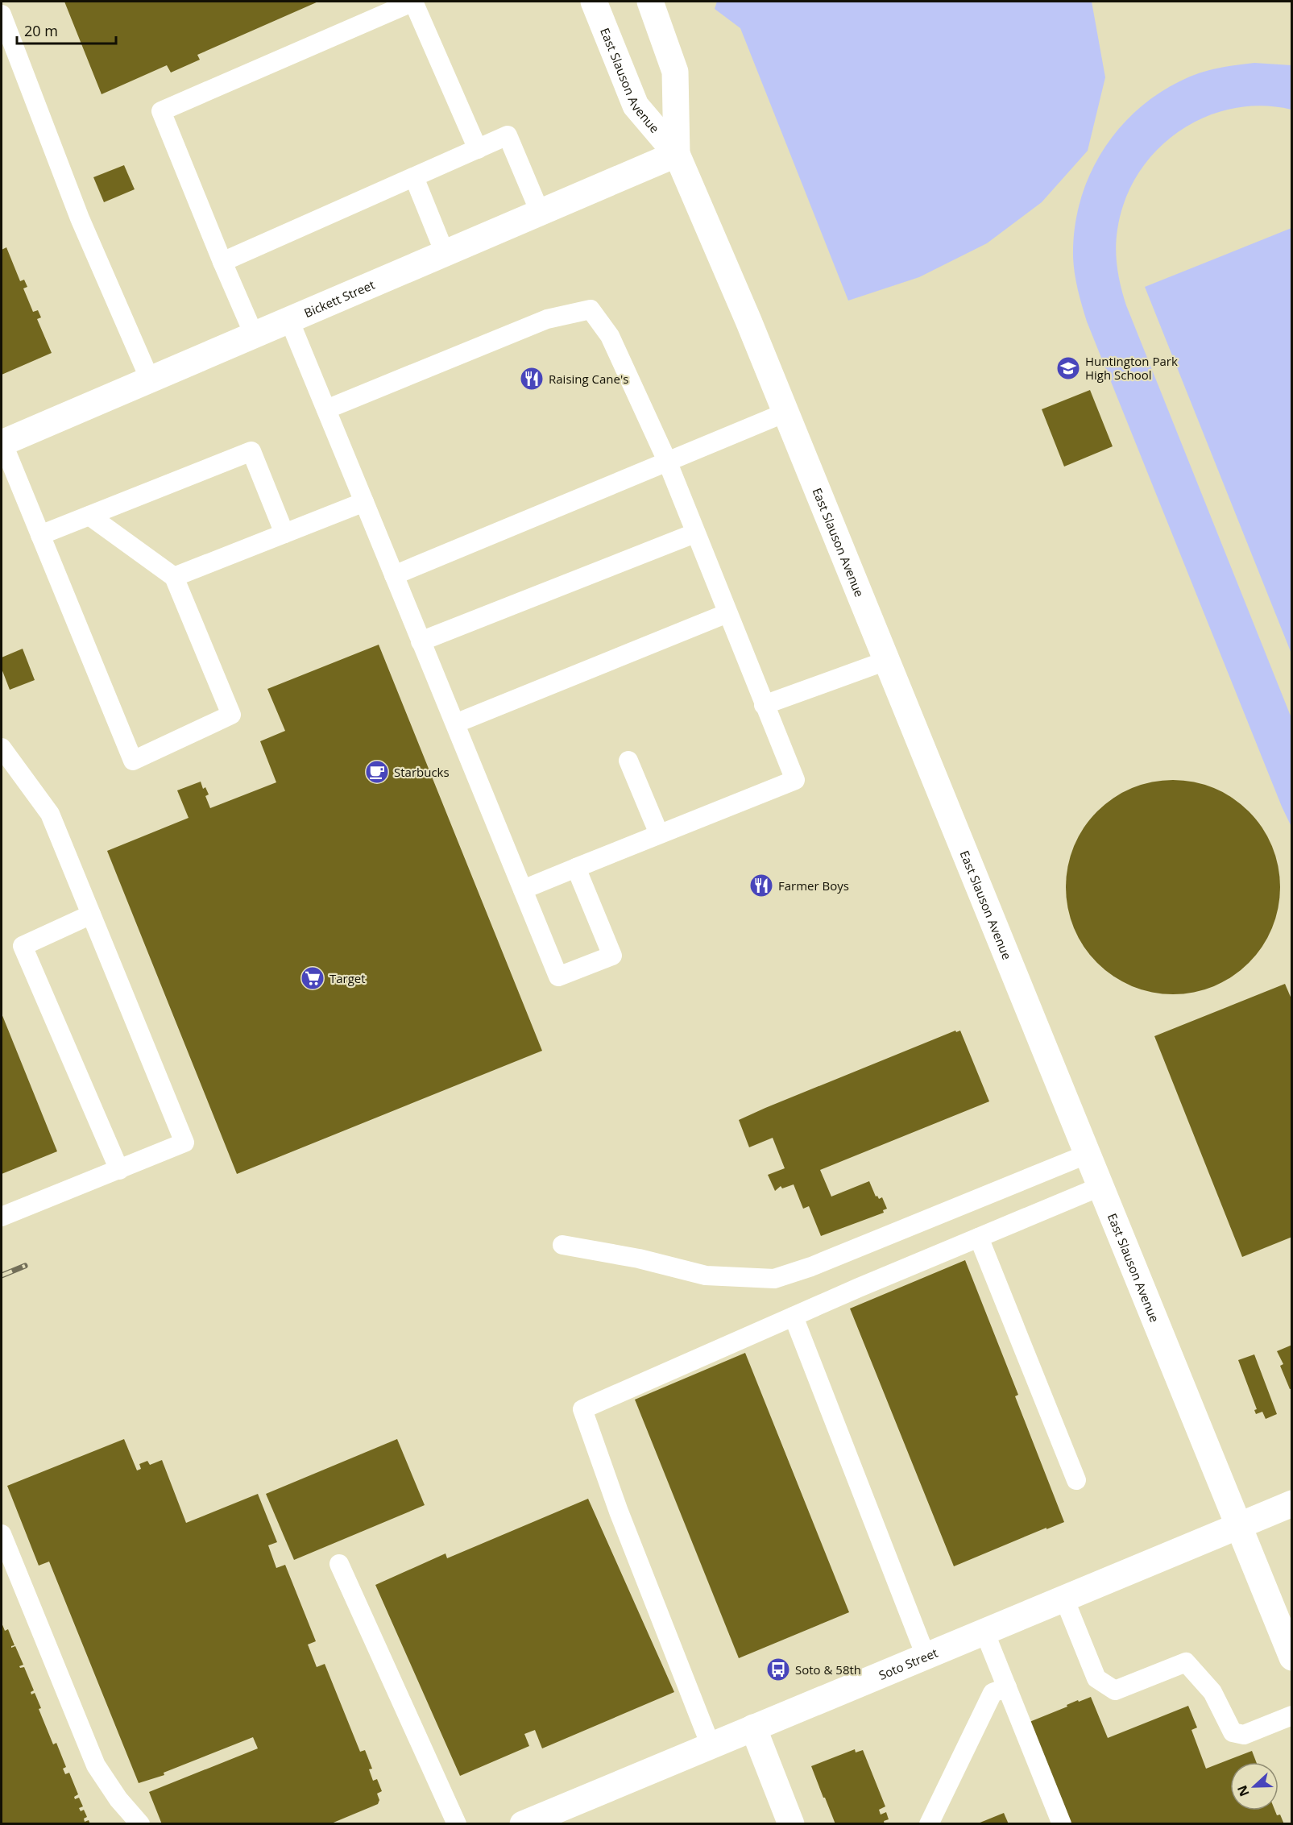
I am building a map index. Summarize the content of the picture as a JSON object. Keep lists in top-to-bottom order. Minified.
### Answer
{"streets":{"main road":["East Slauson Avenue","Bickett Street","Soto Street"]},"crossings":[["East Slauson Avenue","Bickett Street"],["East Slauson Avenue","Soto Street"]],"places":{"school or university":["Huntington Park High School"],"restaurant":["Raising Cane's","Farmer Boys"],"cafe":["Starbucks"],"supermarket":["Target"],"bus stop":["Soto & 58th"]},"scale_bar":"20 m","north":"left"}
